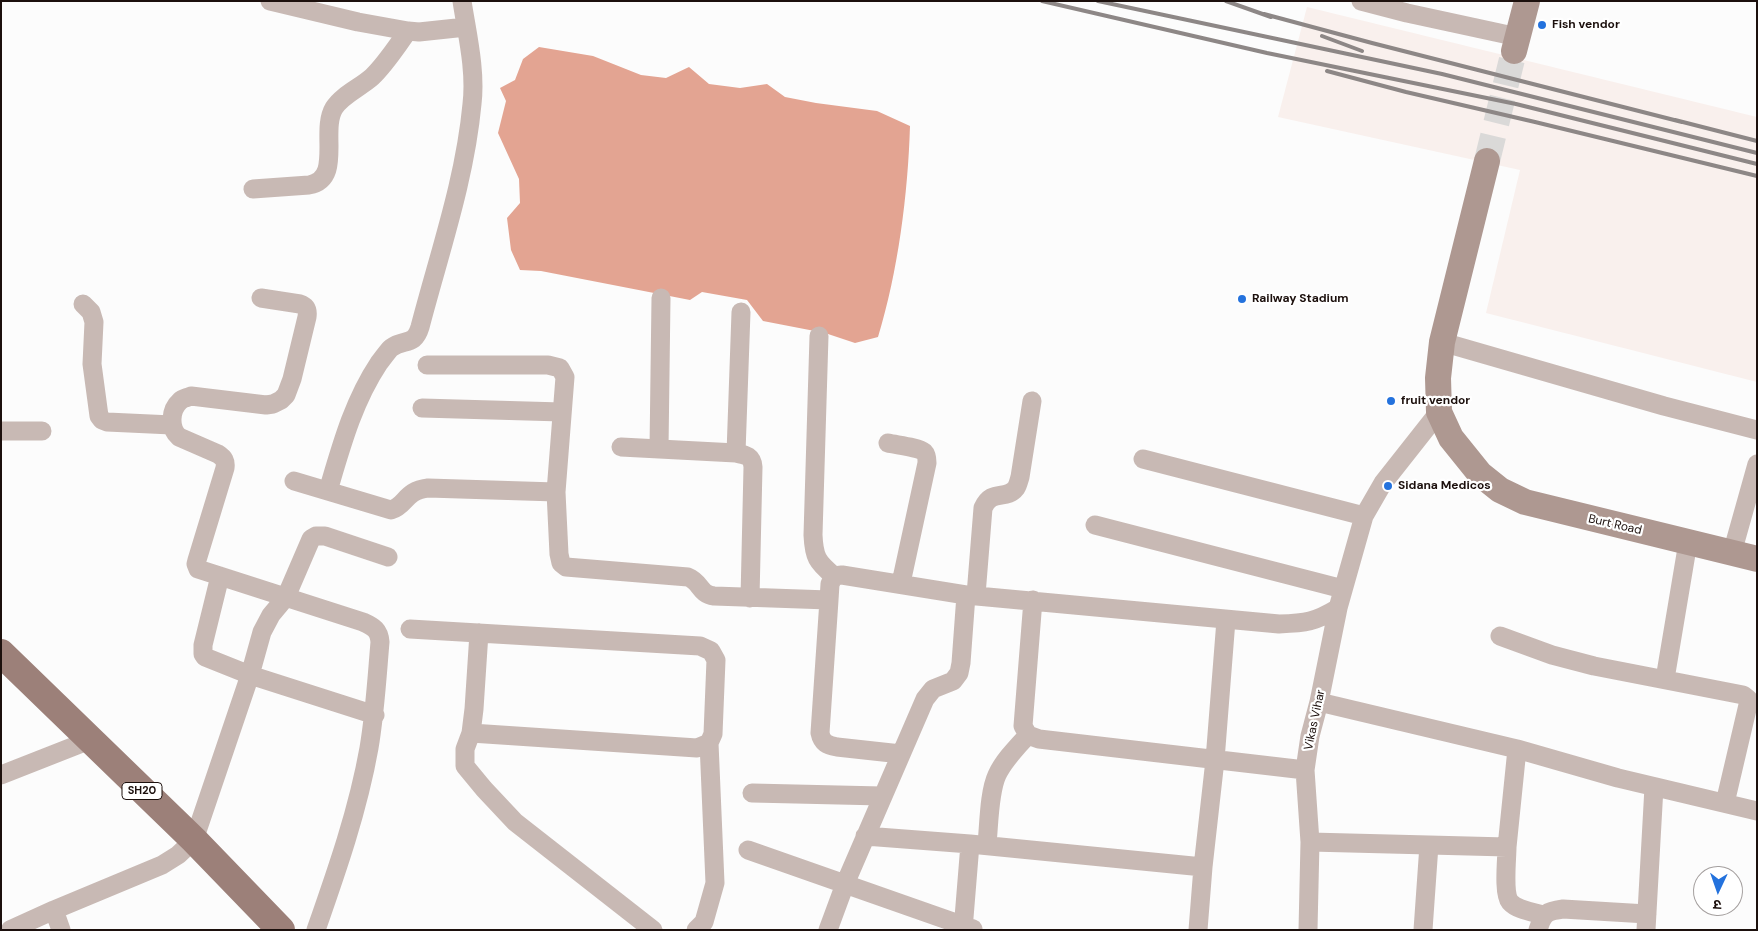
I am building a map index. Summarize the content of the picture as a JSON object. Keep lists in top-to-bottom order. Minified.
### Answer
{"streets":{"main road":["SH20"],"street":["Burt Road","Vikas Vihar"]},"crossings":[["Burt Road","Vikas Vihar"]],"places":["Fish vendor","Railway Stadium","fruit vendor","Sidana Medicos"],"north":"bottom"}
